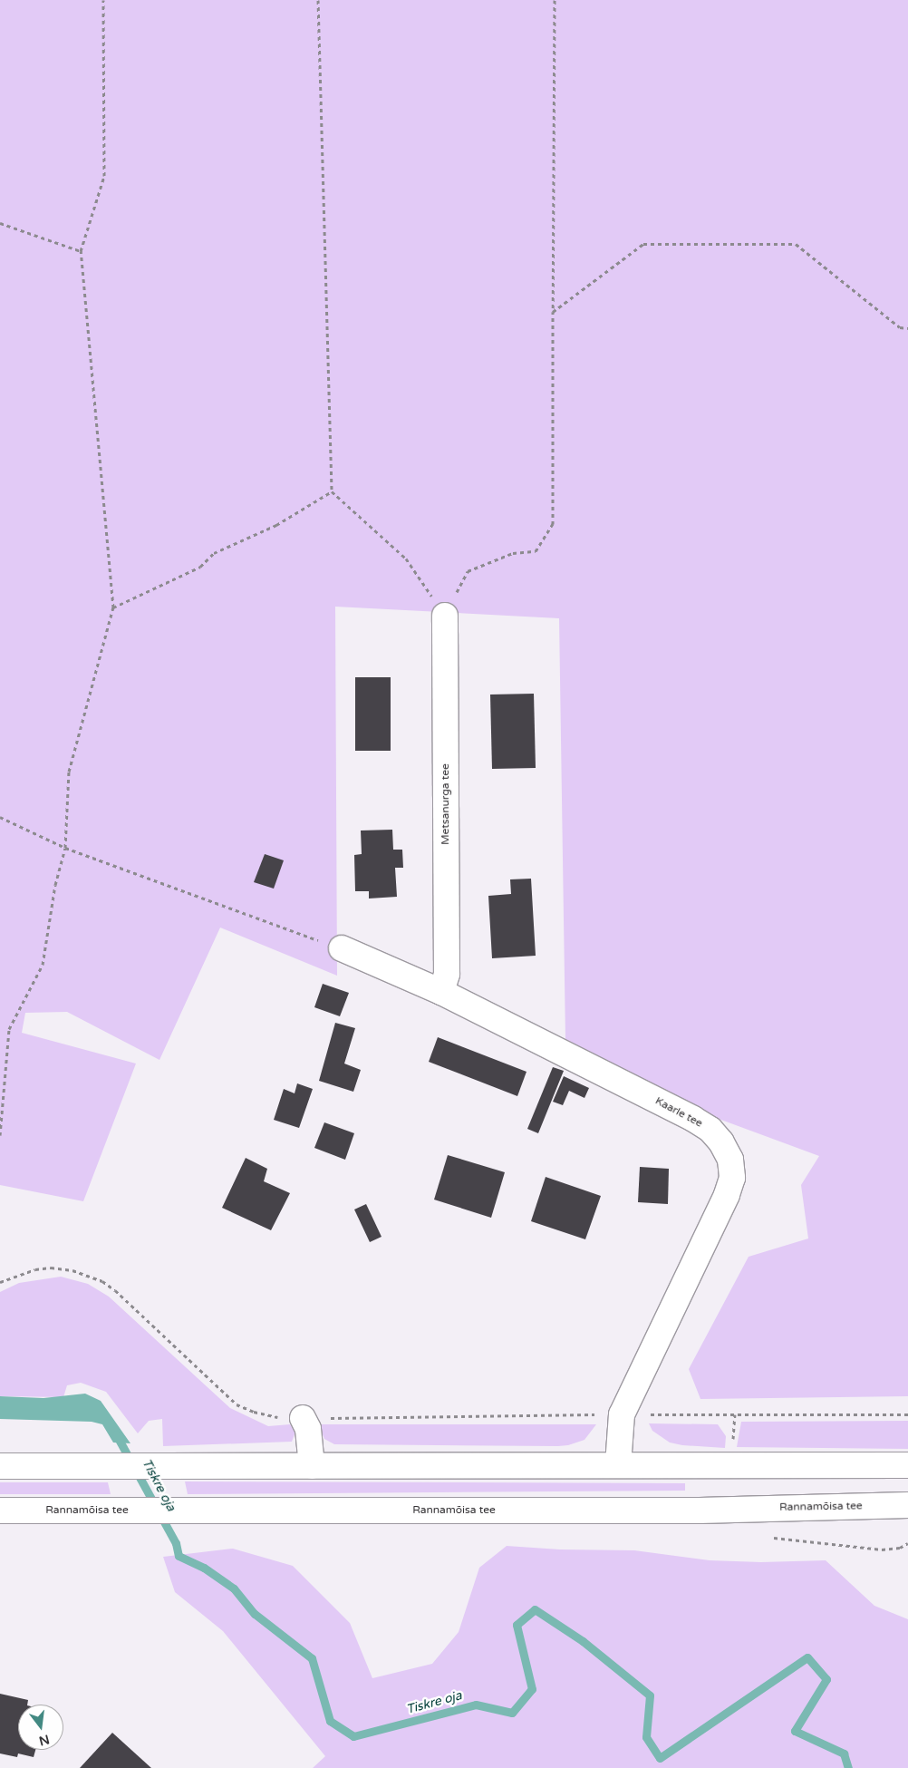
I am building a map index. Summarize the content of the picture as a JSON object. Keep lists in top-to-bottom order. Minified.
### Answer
{"streets":{"street":["Metsanurga tee","Kaarle tee","Rannamõisa tee"]},"crossings":[["Metsanurga tee","Kaarle tee"]],"water":["Tiskre oja"],"north":"bottom"}
